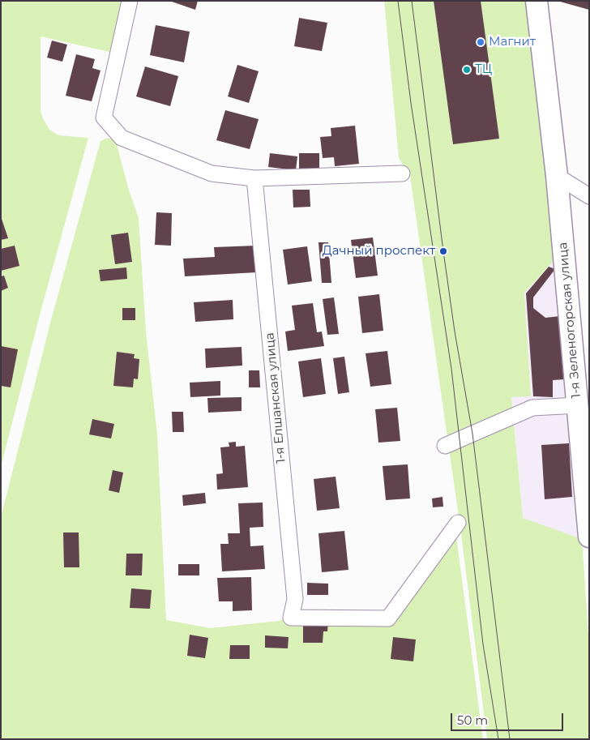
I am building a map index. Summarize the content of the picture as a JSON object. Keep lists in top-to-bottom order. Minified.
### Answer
{"streets":{"main road":["1-я Зеленогорская улица"],"street":["1-я Елшанская улица"]},"places":["Магнит","ТЦ","Дачный проспект"],"scale_bar":"50 m"}
